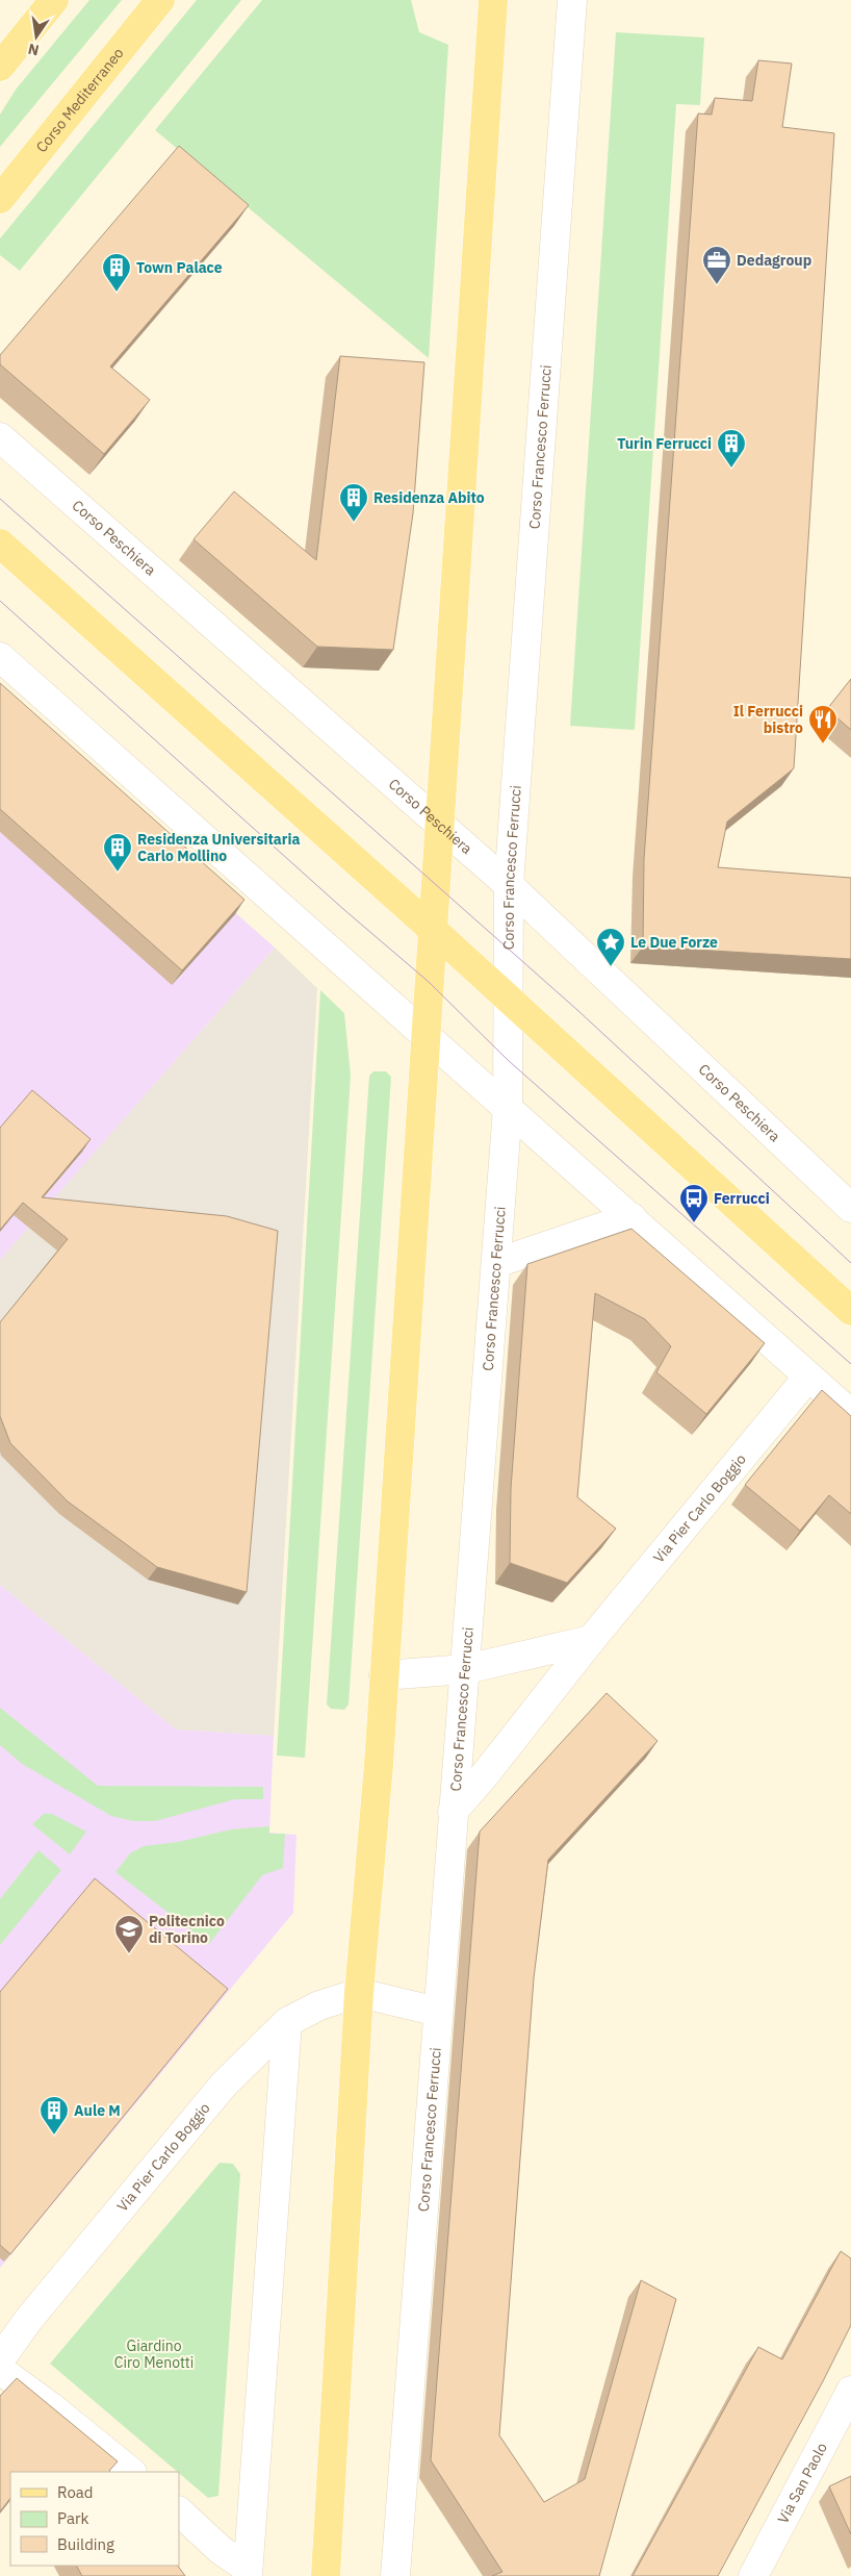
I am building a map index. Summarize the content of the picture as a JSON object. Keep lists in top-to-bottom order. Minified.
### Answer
{"streets":{"main road":["Corso Mediterraneo"],"street":["Corso Francesco Ferrucci","Corso Peschiera","Via Pier Carlo Boggio","Via San Paolo"]},"crossings":[["Corso Francesco Ferrucci","Corso Peschiera"],["Corso Francesco Ferrucci","Via Pier Carlo Boggio"]],"parks":["Giardino Ciro Menotti"],"places":{"office":["Dedagroup"],"building":["Town Palace","Turin Ferrucci","Residenza Abito","Residenza Universitaria Carlo Mollino","Aule M"],"restaurant":["Il Ferrucci bistro"],"place":["Le Due Forze"],"bus stop":["Ferrucci"],"school or university":["Politecnico di Torino"]},"legend":["Road","Park","Building"],"north":"bottom"}
